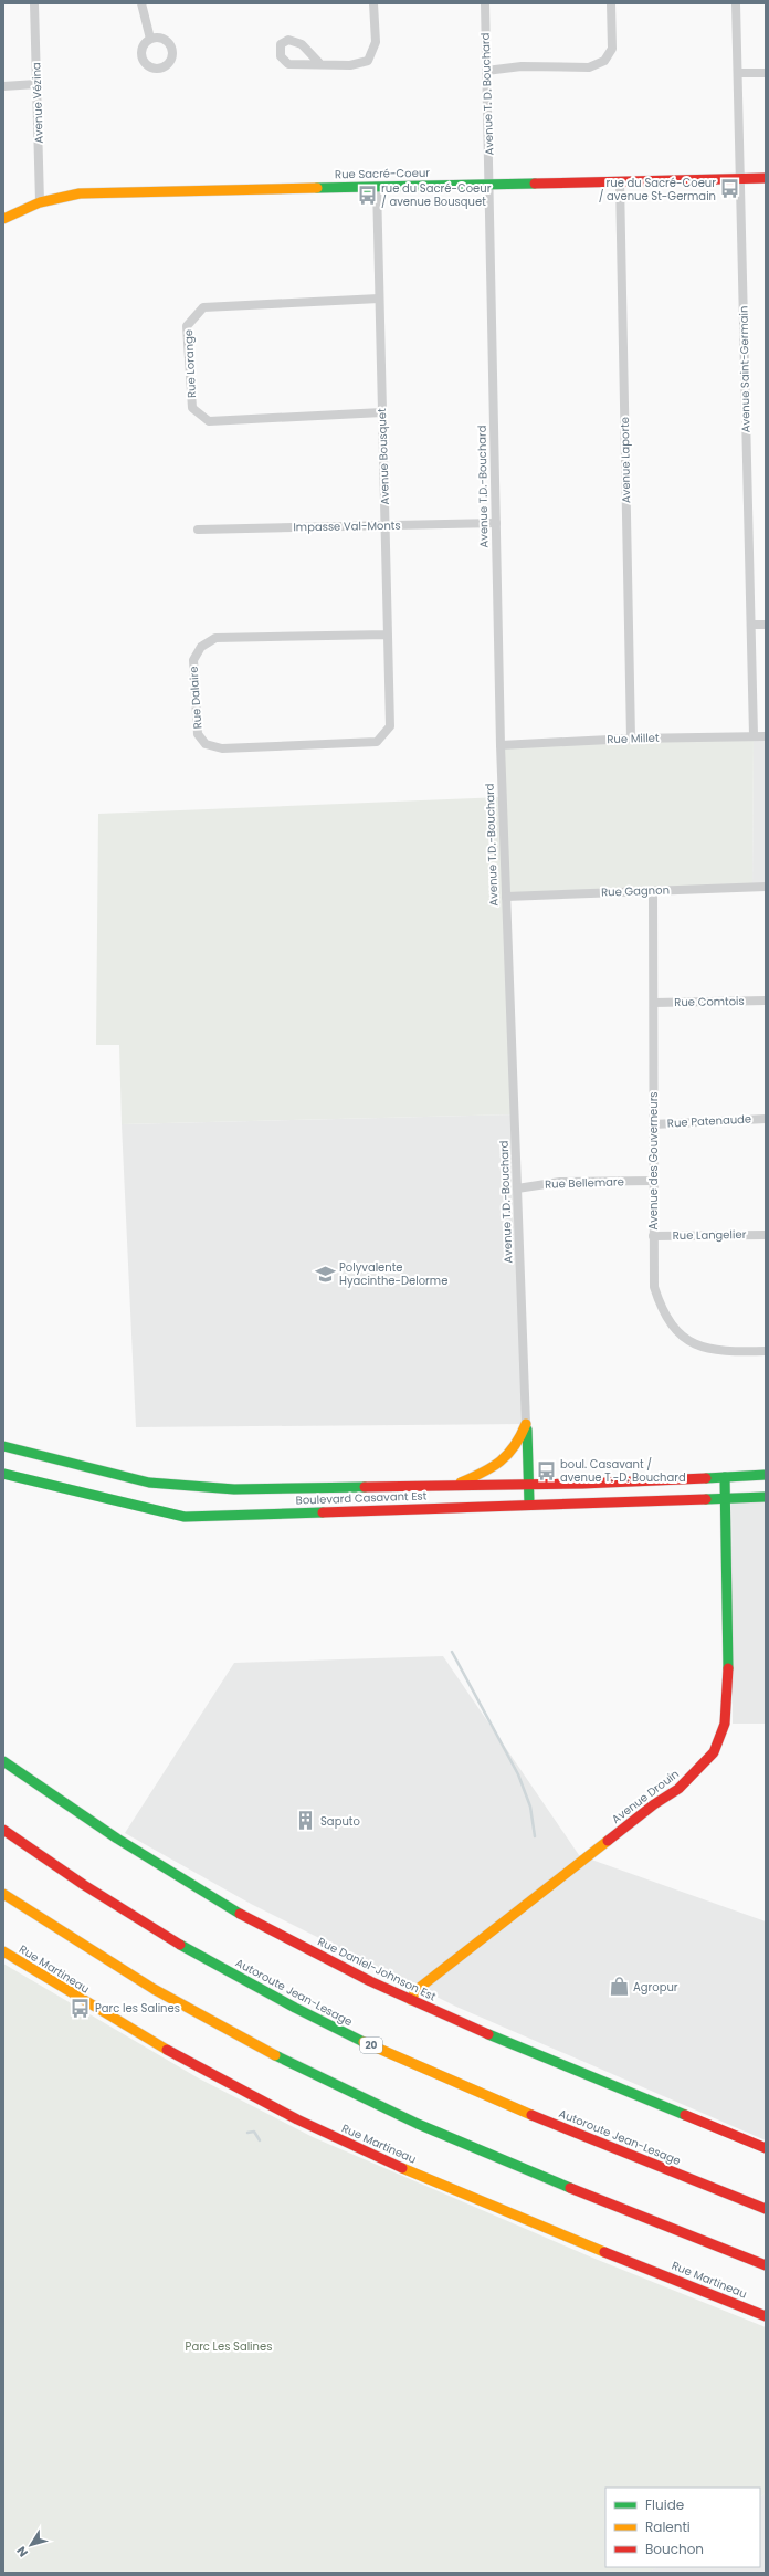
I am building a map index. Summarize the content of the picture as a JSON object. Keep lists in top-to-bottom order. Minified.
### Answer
{"streets":{"main road":["Rue Sacré-Coeur","Avenue T.D.-Bouchard","Boulevard Casavant Est","Avenue Drouin","Rue Martineau","Rue Daniel-Johnson Est","Autoroute Jean-Lesage","20"],"street":["Avenue T. D. Bouchard","Avenue Vézina","Rue Lorange","Avenue Saint-Germain","Avenue Bousquet","Avenue Laporte","Impasse Val-Monts","Rue Dalaire","Rue Millet","Rue Gagnon","Rue Comtois","Rue Patenaude","Avenue des Gouverneurs","Rue Bellemare","Rue Langelier"]},"crossings":[["Avenue T. D. Bouchard","Rue Sacré-Coeur"],["Avenue T. D. Bouchard","Avenue T.D.-Bouchard"],["Avenue Vézina","Rue Sacré-Coeur"],["Rue Sacré-Coeur","Avenue Saint-Germain"],["Rue Sacré-Coeur","Avenue Bousquet"],["Rue Sacré-Coeur","Avenue Laporte"],["Rue Sacré-Coeur","Avenue T.D.-Bouchard"],["Rue Lorange","Avenue Bousquet"],["Avenue Saint-Germain","Rue Millet"],["Avenue Bousquet","Impasse Val-Monts"],["Avenue Bousquet","Rue Dalaire"],["Avenue Laporte","Rue Millet"],["Avenue T.D.-Bouchard","Impasse Val-Monts"],["Avenue T.D.-Bouchard","Rue Millet"],["Avenue T.D.-Bouchard","Rue Gagnon"],["Avenue T.D.-Bouchard","Rue Bellemare"],["Avenue T.D.-Bouchard","Boulevard Casavant Est"],["Rue Gagnon","Avenue des Gouverneurs"],["Rue Comtois","Avenue des Gouverneurs"],["Rue Patenaude","Avenue des Gouverneurs"],["Avenue des Gouverneurs","Rue Bellemare"],["Avenue des Gouverneurs","Rue Langelier"],["Boulevard Casavant Est","Avenue Drouin"],["Avenue Drouin","Rue Daniel-Johnson Est"]],"parks":["Parc Les Salines"],"places":{"bus stop":["rue du Sacré-Coeur / avenue St-Germain","rue du Sacré-Coeur / avenue Bousquet","boul. Casavant / avenue T.-D. Bouchard","Parc les Salines"],"school or university":["Polyvalente Hyacinthe-Delorme"],"building":["Saputo"],"shop":["Agropur"]},"legend":["Fluide","Ralenti","Bouchon"],"north":"bottom left"}
